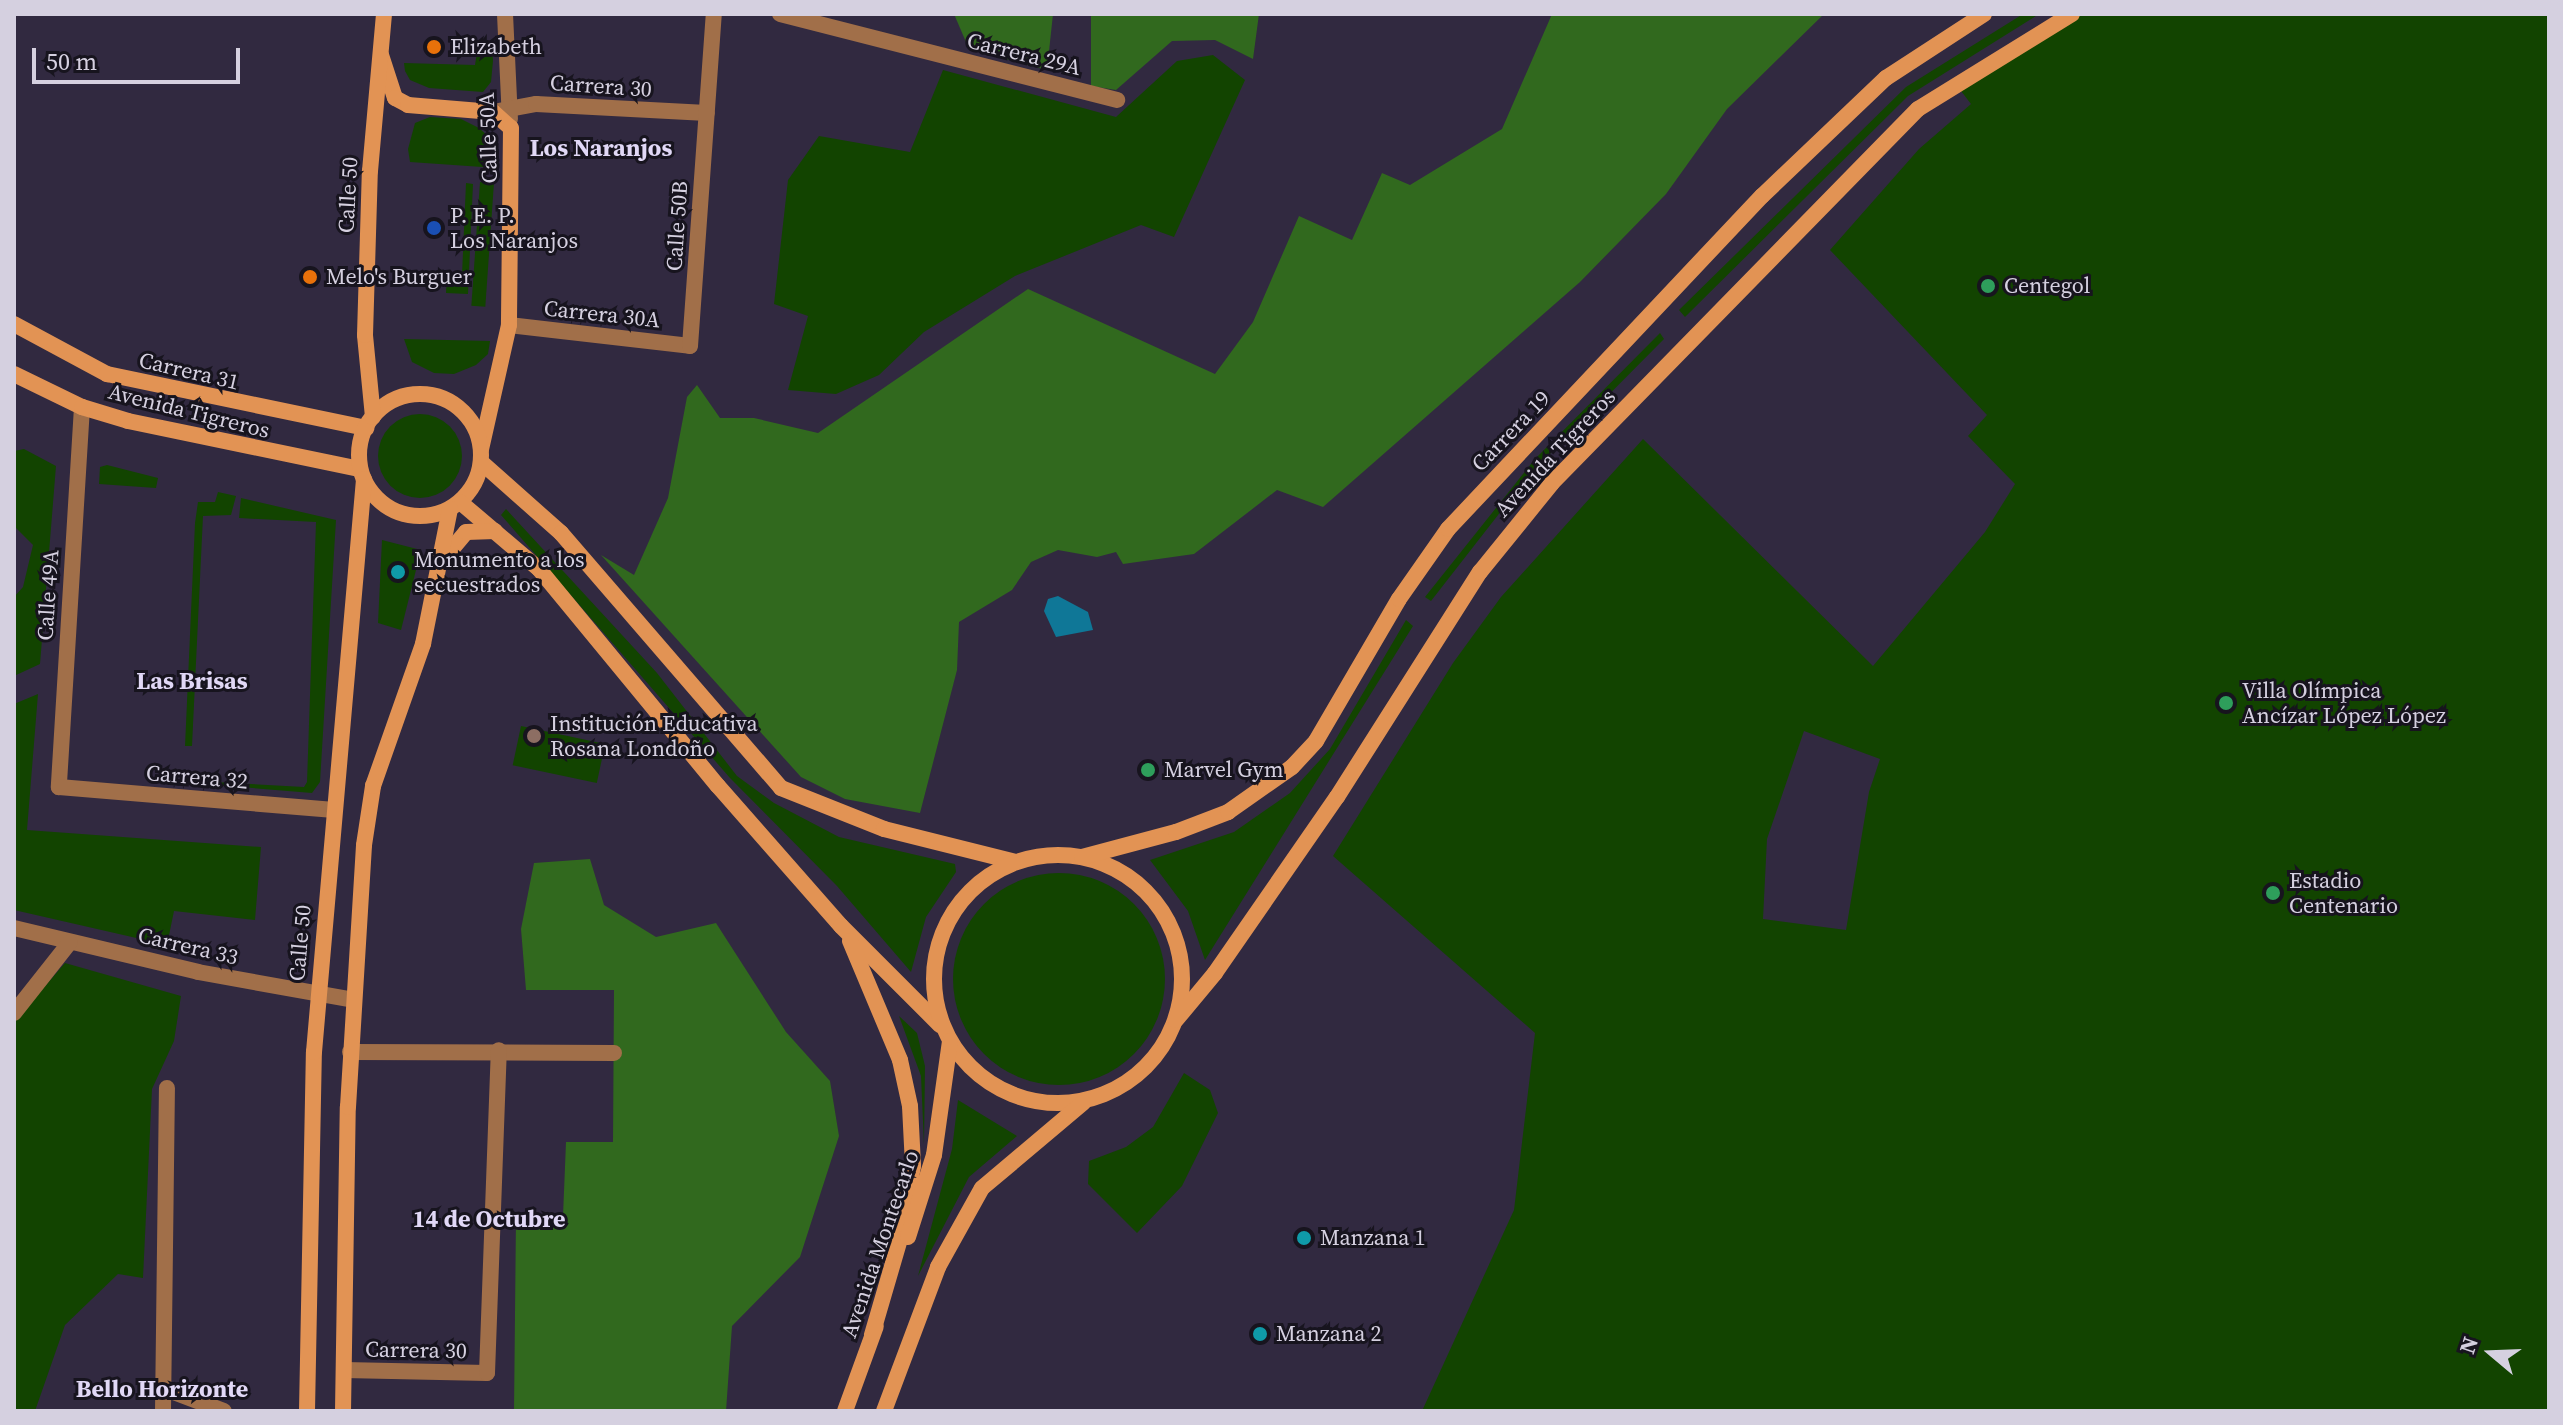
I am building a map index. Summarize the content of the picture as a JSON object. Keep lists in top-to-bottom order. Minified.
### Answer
{"streets":{"main road":["Carrera 30","Calle 50A","Calle 50","Carrera 31","Avenida Tigreros","Carrera 19","Avenida Montecarlo"],"street":["Carrera 29A","Calle 50B","Carrera 30A","Calle 49A","Carrera 32","Carrera 33"]},"crossings":[["Carrera 30","Calle 50A"],["Carrera 30","Calle 50"],["Carrera 30","Calle 50B"],["Calle 50A","Calle 50"],["Calle 50A","Carrera 30A"],["Calle 50A","Carrera 31"],["Calle 50A","Avenida Tigreros"],["Calle 50","Carrera 31"],["Calle 50","Avenida Tigreros"],["Calle 50","Carrera 32"],["Calle 50","Carrera 33"],["Calle 50B","Carrera 30A"],["Carrera 31","Avenida Tigreros"],["Avenida Tigreros","Carrera 19"],["Avenida Tigreros","Calle 49A"],["Avenida Tigreros","Avenida Montecarlo"],["Carrera 19","Avenida Montecarlo"],["Calle 49A","Carrera 32"]],"districts":["Los Naranjos","Las Brisas","14 de Octubre","Bello Horizonte"],"places":["Elizabeth","P. E. P. Los Naranjos","Melo's Burguer","Centegol","Monumento a los secuestrados","Villa Olímpica Ancízar López López","Institución Educativa Rosana Londoño","Marvel Gym","Estadio Centenario","Manzana 1","Manzana 2"],"scale_bar":"50 m","north":"left"}
